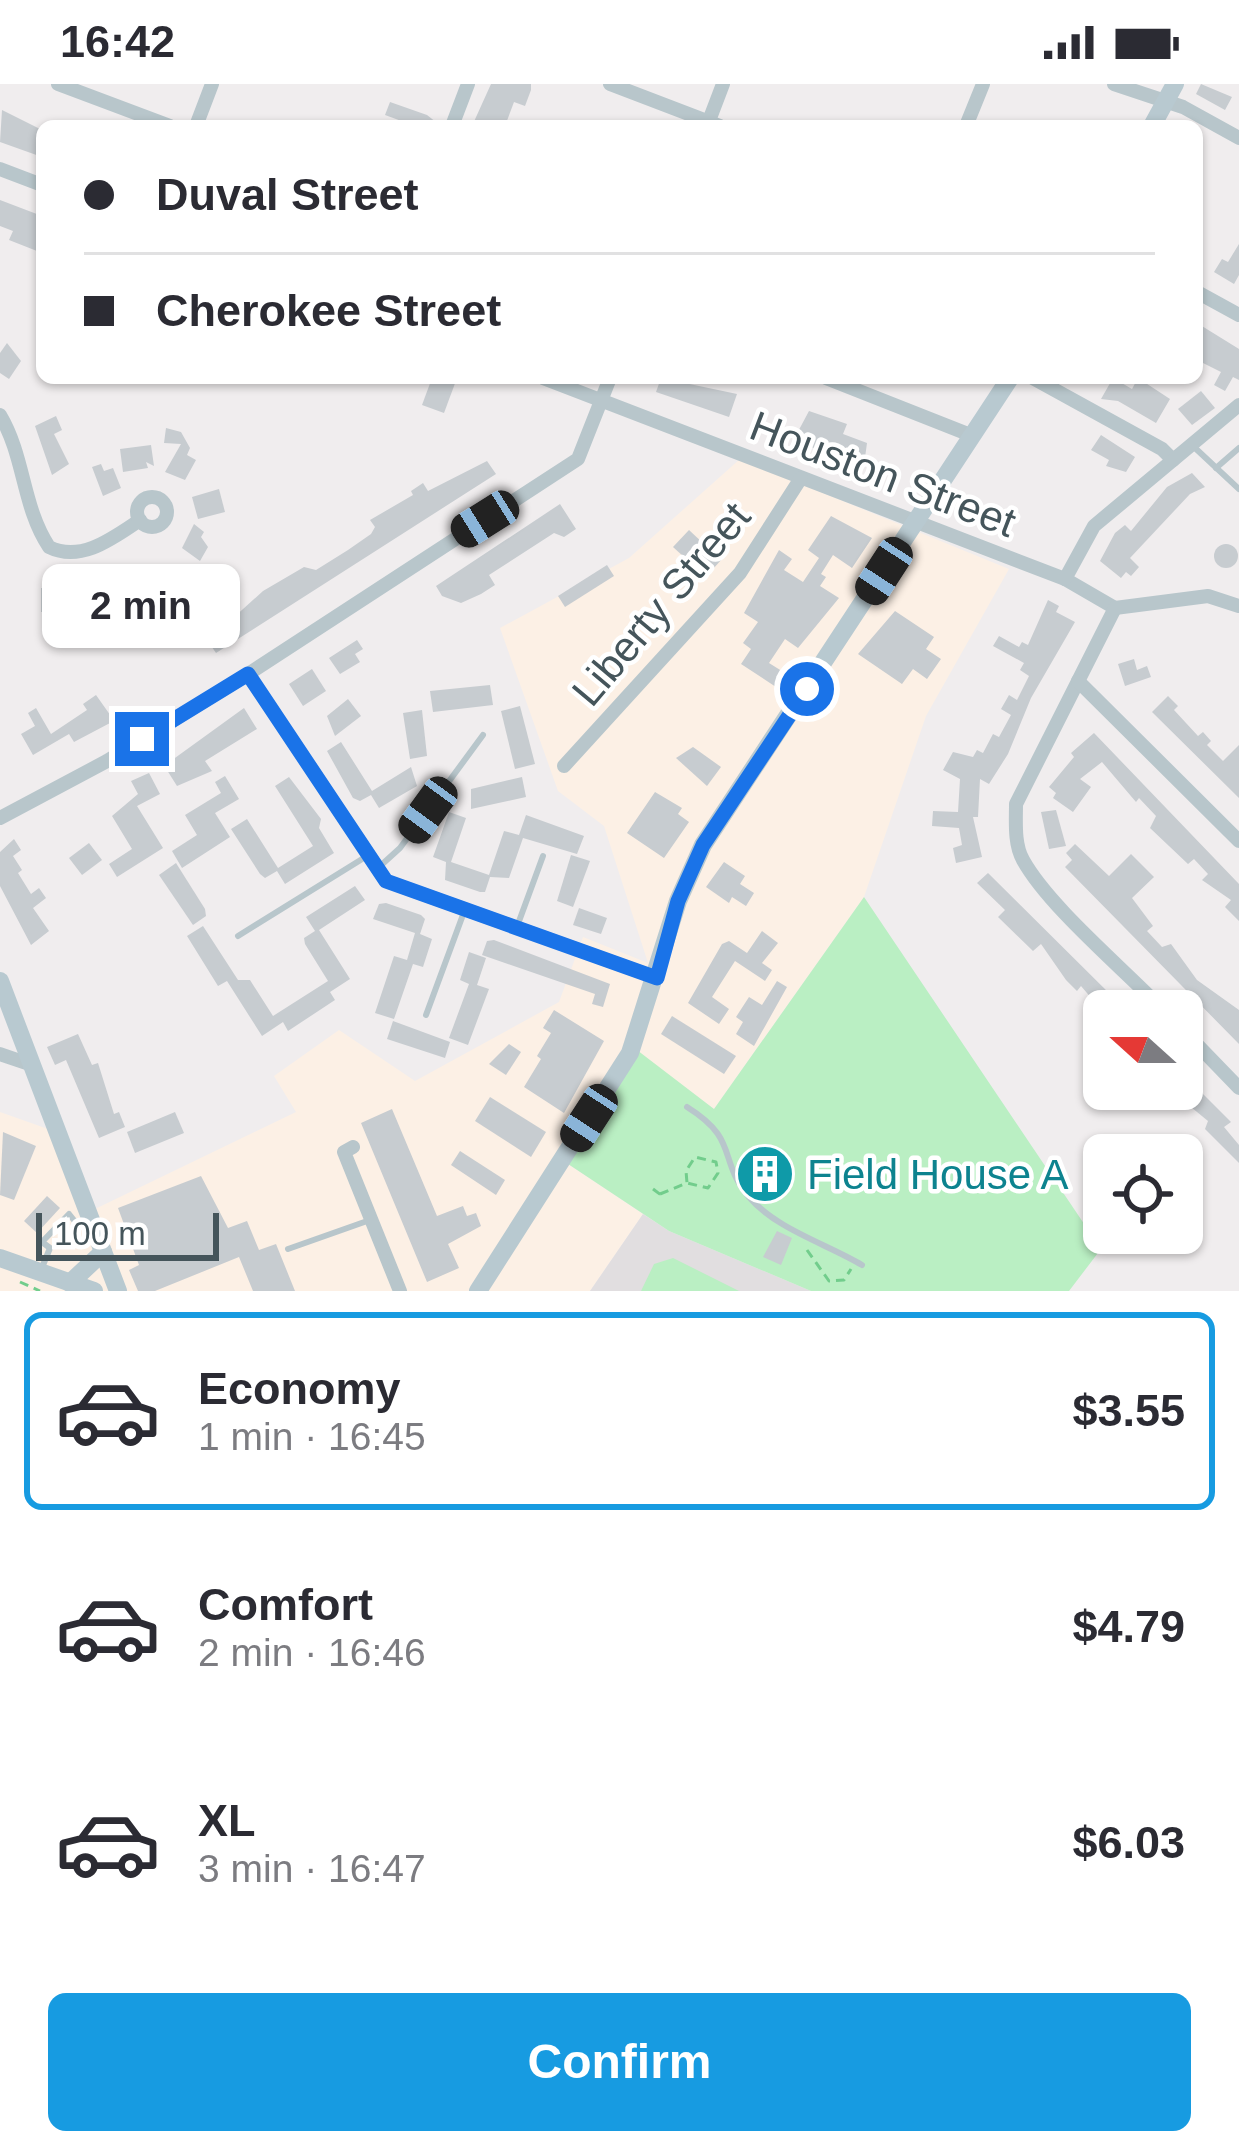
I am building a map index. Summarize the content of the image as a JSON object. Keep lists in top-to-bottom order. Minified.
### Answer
{"streets":{"street":["Houston Street","Liberty Street"]},"crossings":[["Houston Street","Liberty Street"]],"places":{"building":["Field House A"]},"scale_bar":"100 m","north":"left","page":{"status":"16:42","banner":["Duval Street","Cherokee Street"],"bubble":"2 min","scale":"100 m","list":[{"name":"Economy","note":"1 min · 16:45","value":"$3.55"},{"name":"Comfort","note":"2 min · 16:46","value":"$4.79"},{"name":"XL","note":"3 min · 16:47","value":"$6.03"}],"buttons":"Confirm"}}
